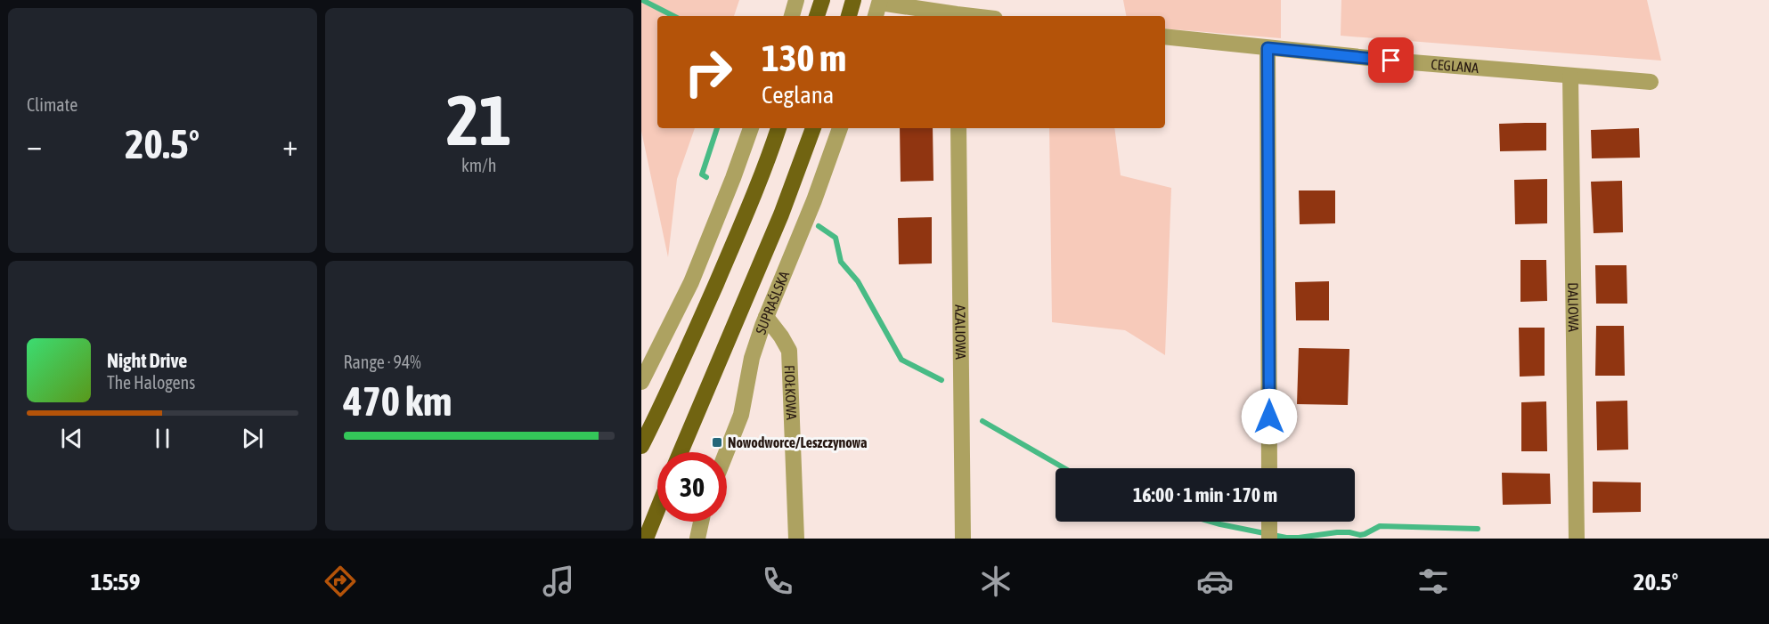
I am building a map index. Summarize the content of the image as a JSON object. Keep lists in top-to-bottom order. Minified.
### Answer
{"streets":{"street":["CEGLANA","SUPRAŚLSKA","DALIOWA","AZALIOWA","FIOŁKOWA"]},"crossings":[["CEGLANA","DALIOWA"],["SUPRAŚLSKA","FIOŁKOWA"]],"places":{"transit":["Nowodworce/Leszczynowa"]},"page":{"tile":["Climate",["21","km/h"],["Range · 94%","470 km"]],"turn":["130 m","Ceglana"],"heat":["−","20.5°","+"],"song":["Night Drive","The Halogens"],"limit":"30","trip":"16:00 · 1 min · 170 m","tabs":["15:59","20.5°"]}}
